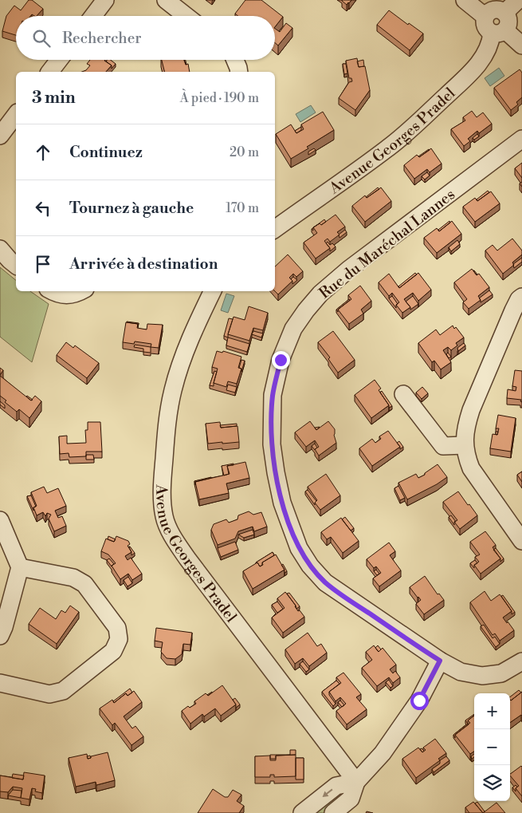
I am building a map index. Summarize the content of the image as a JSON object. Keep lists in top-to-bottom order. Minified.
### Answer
{"streets":{"street":["Avenue Georges Pradel","Rue du Maréchal Lannes"]},"page":{"search":"Rechercher","heading":["3 min","À pied · 190 m"],"list":[["Continuez","20 m"],["Tournez à gauche","170 m"],"Arrivée à destination"],"map_buttons":["+","−"]}}
